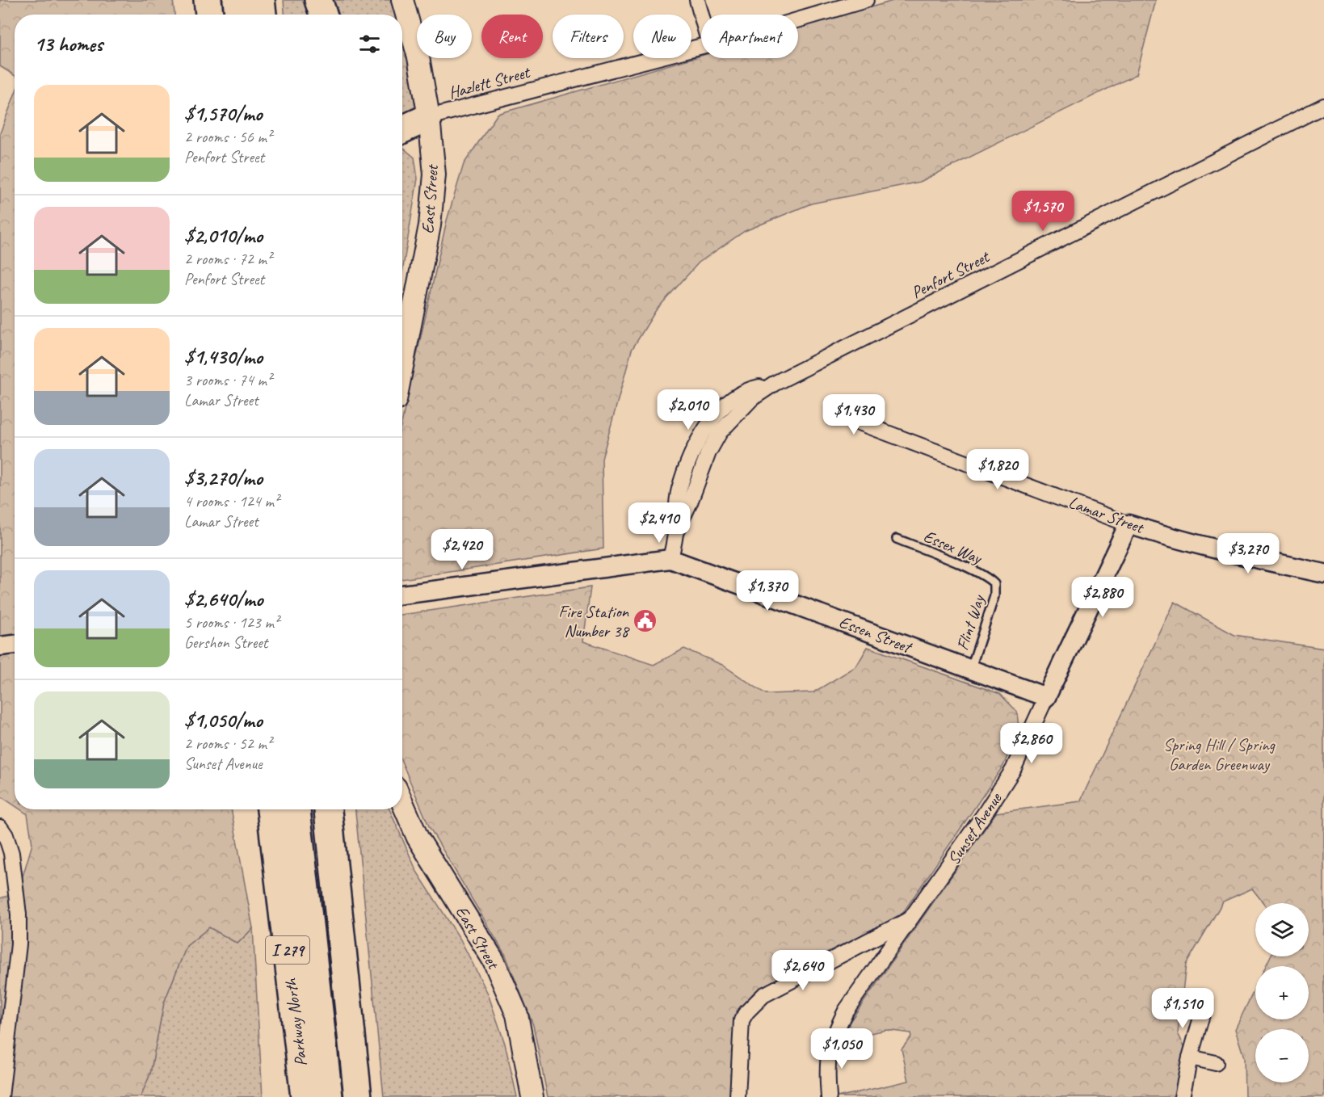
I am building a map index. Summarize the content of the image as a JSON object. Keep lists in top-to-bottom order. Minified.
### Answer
{"streets":{"highway":["I 279","Parkway North"],"main road":["East Street"],"street":["Hazlett Street","Penfort Street","Lamar Street","Essen Street","Sunset Avenue"],"lane":["Essex Way","Flint Way"]},"crossings":[["Hazlett Street","East Street"],["Penfort Street","Essen Street"],["Lamar Street","Sunset Avenue"],["Essex Way","Flint Way"],["Flint Way","Essen Street"],["Essen Street","Sunset Avenue"]],"parks":["Spring Hill / Spring Garden Greenway"],"places":{"public building":["Fire Station Number 38"]},"page":{"chip":["Buy","Rent","Filters","New","Apartment"],"heading":"13 homes","list":[{"name":"$1,570/mo","note":"2 rooms · 56 m² · Penfort Street"},{"name":"$2,010/mo","note":"2 rooms · 72 m² · Penfort Street"},{"name":"$1,430/mo","note":"3 rooms · 74 m² · Lamar Street"},{"name":"$3,270/mo","note":"4 rooms · 124 m² · Lamar Street"},{"name":"$2,640/mo","note":"5 rooms · 123 m² · Gershon Street"},{"name":"$1,050/mo","note":"2 rooms · 52 m² · Sunset Avenue"}],"price":["$1,570","$2,010","$1,430","$1,820","$2,410","$2,420","$3,270","$1,370","$2,880","$2,860","$2,640","$1,510","$1,050"],"map_buttons":["+","−"]}}
